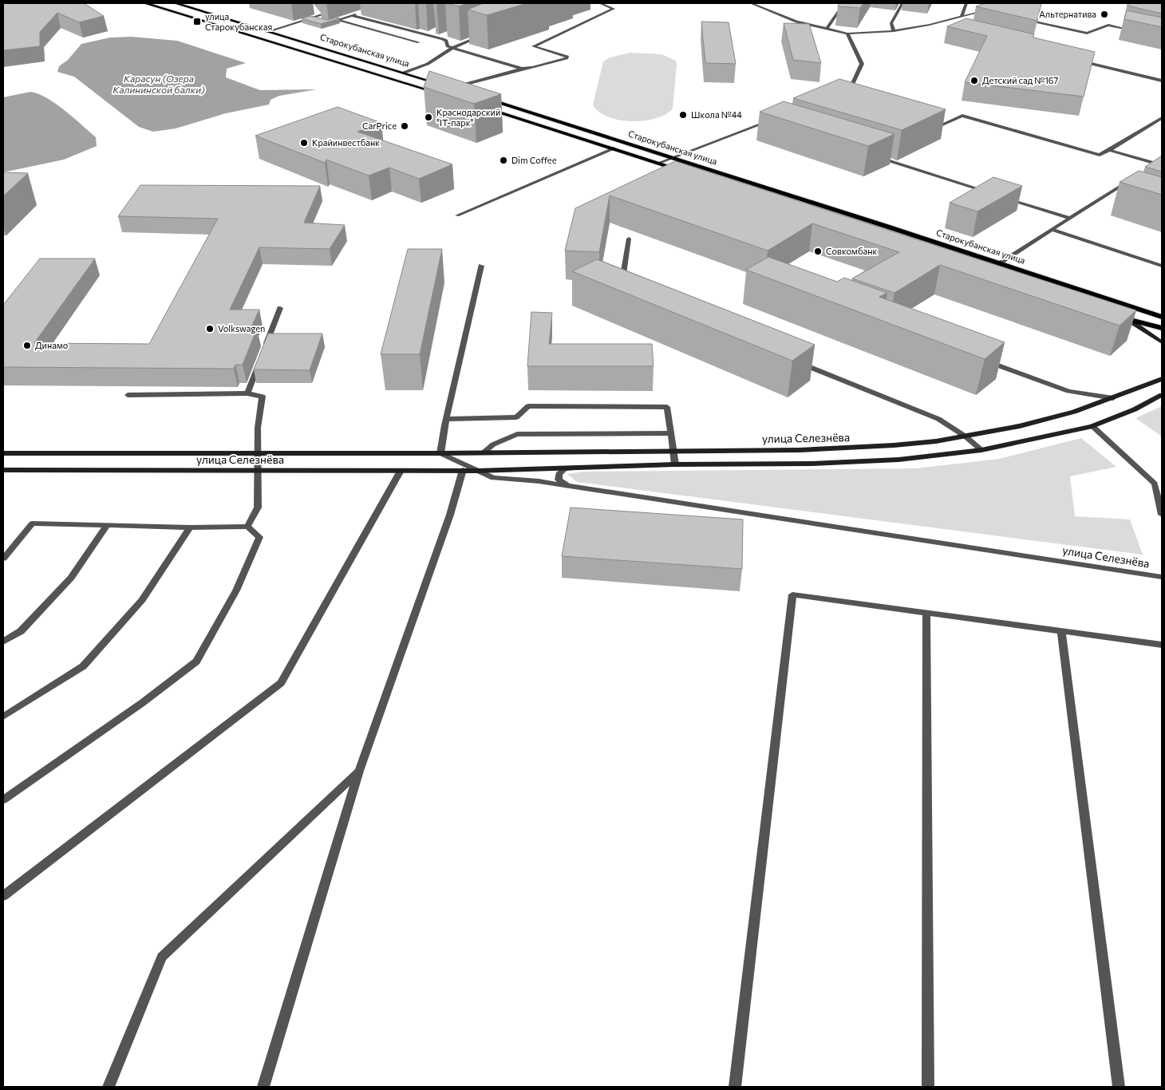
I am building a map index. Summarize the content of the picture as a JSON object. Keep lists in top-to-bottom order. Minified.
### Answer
{"streets":{"main road":["Старокубанская улица","улица Селезнёва"]},"water":["Карасун (Озера Калининской балки)"],"places":{"other":["Альтернатива","Детский сад №167","Школа №44","Краснодарский \"IT-парк\"","CarPrice","Крайинвестбанк","Dim Coffee","Совкомбанк","Volkswagen","Динамо"],"transit":["улица Старокубанская"]}}
